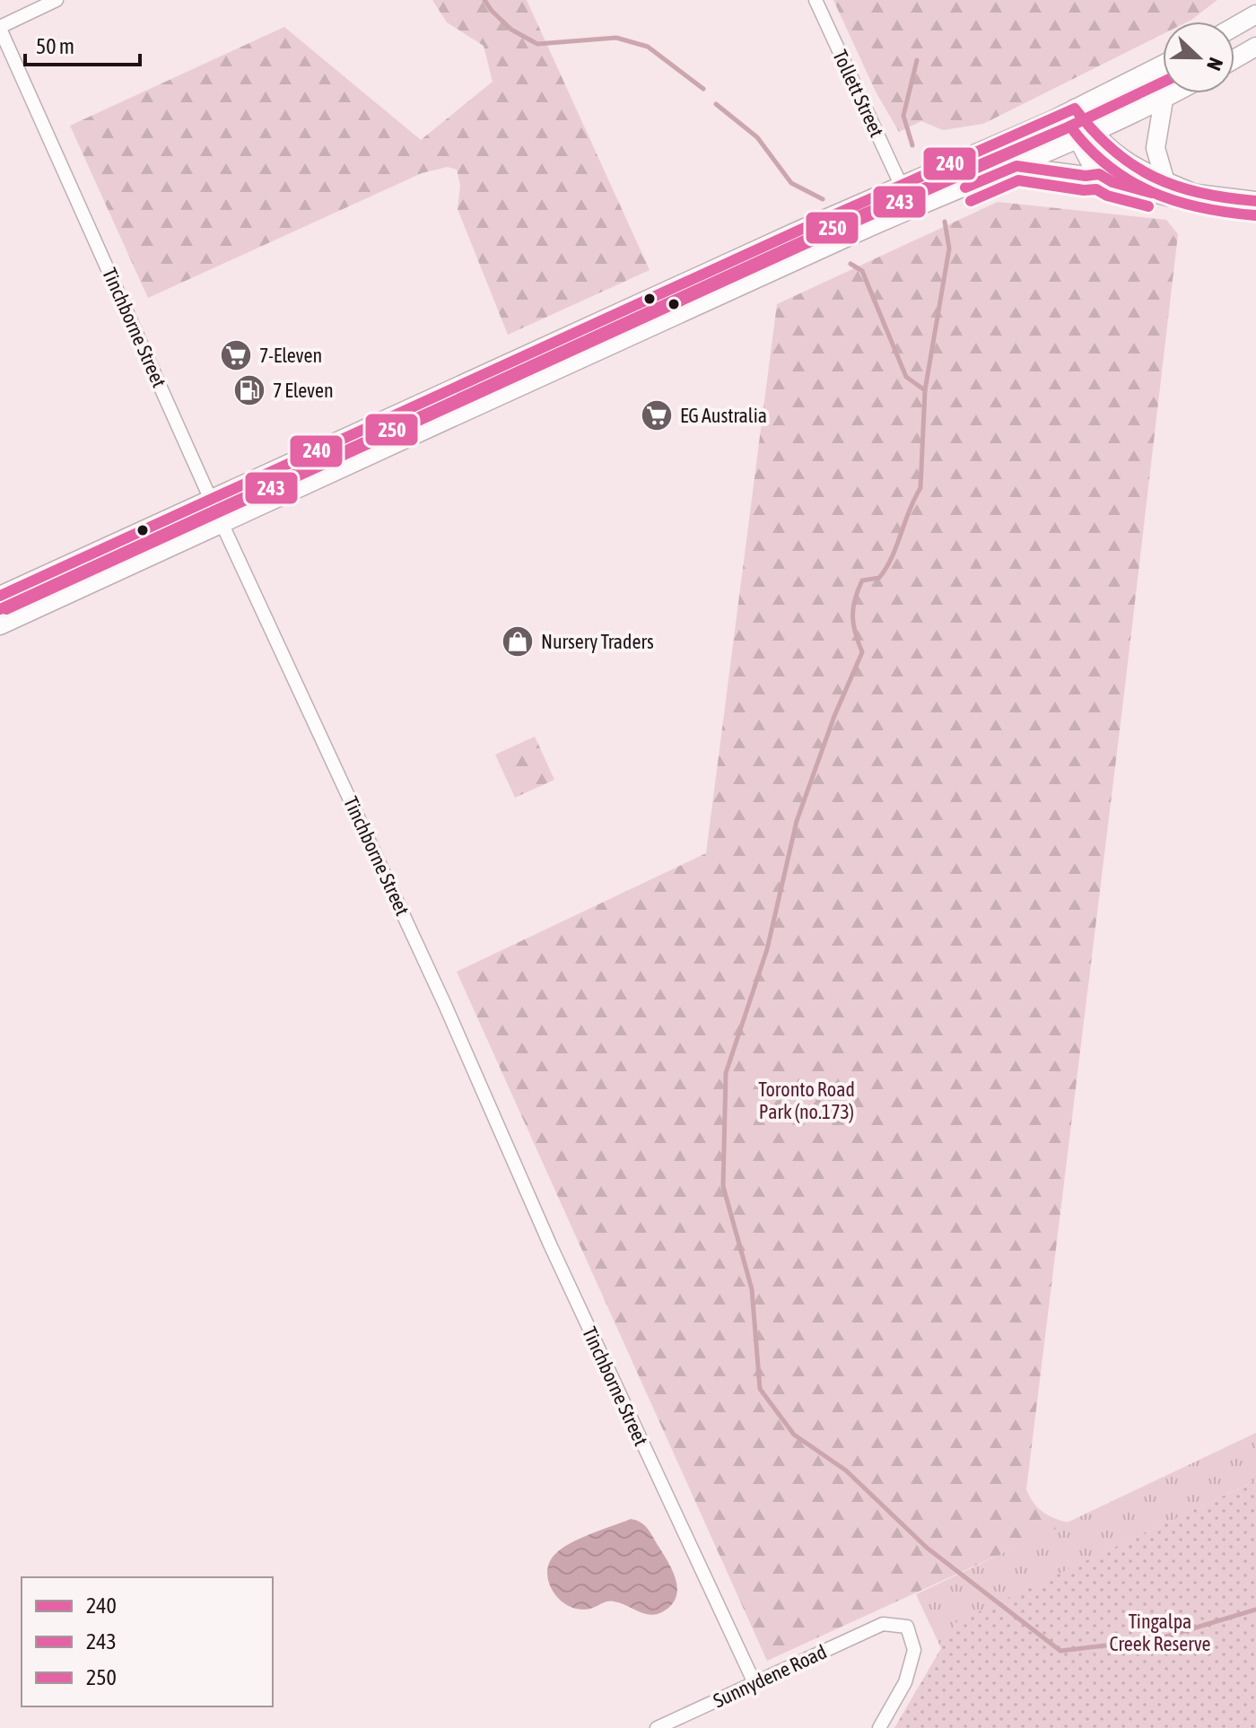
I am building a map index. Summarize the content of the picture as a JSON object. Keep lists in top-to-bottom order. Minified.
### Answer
{"streets":{"street":["Tollett Street","Tinchborne Street","Sunnydene Road"]},"crossings":[["Tinchborne Street","Sunnydene Road"]],"parks":["Toronto Road Park (no.173)","Tingalpa Creek Reserve"],"places":{"supermarket":["7-Eleven","EG Australia"],"fuel station":["7 Eleven"],"shop":["Nursery Traders"]},"lines":["transit line 250","transit line 240","transit line 243"],"legend":["240","243","250"],"scale_bar":"50 m","north":"right"}
